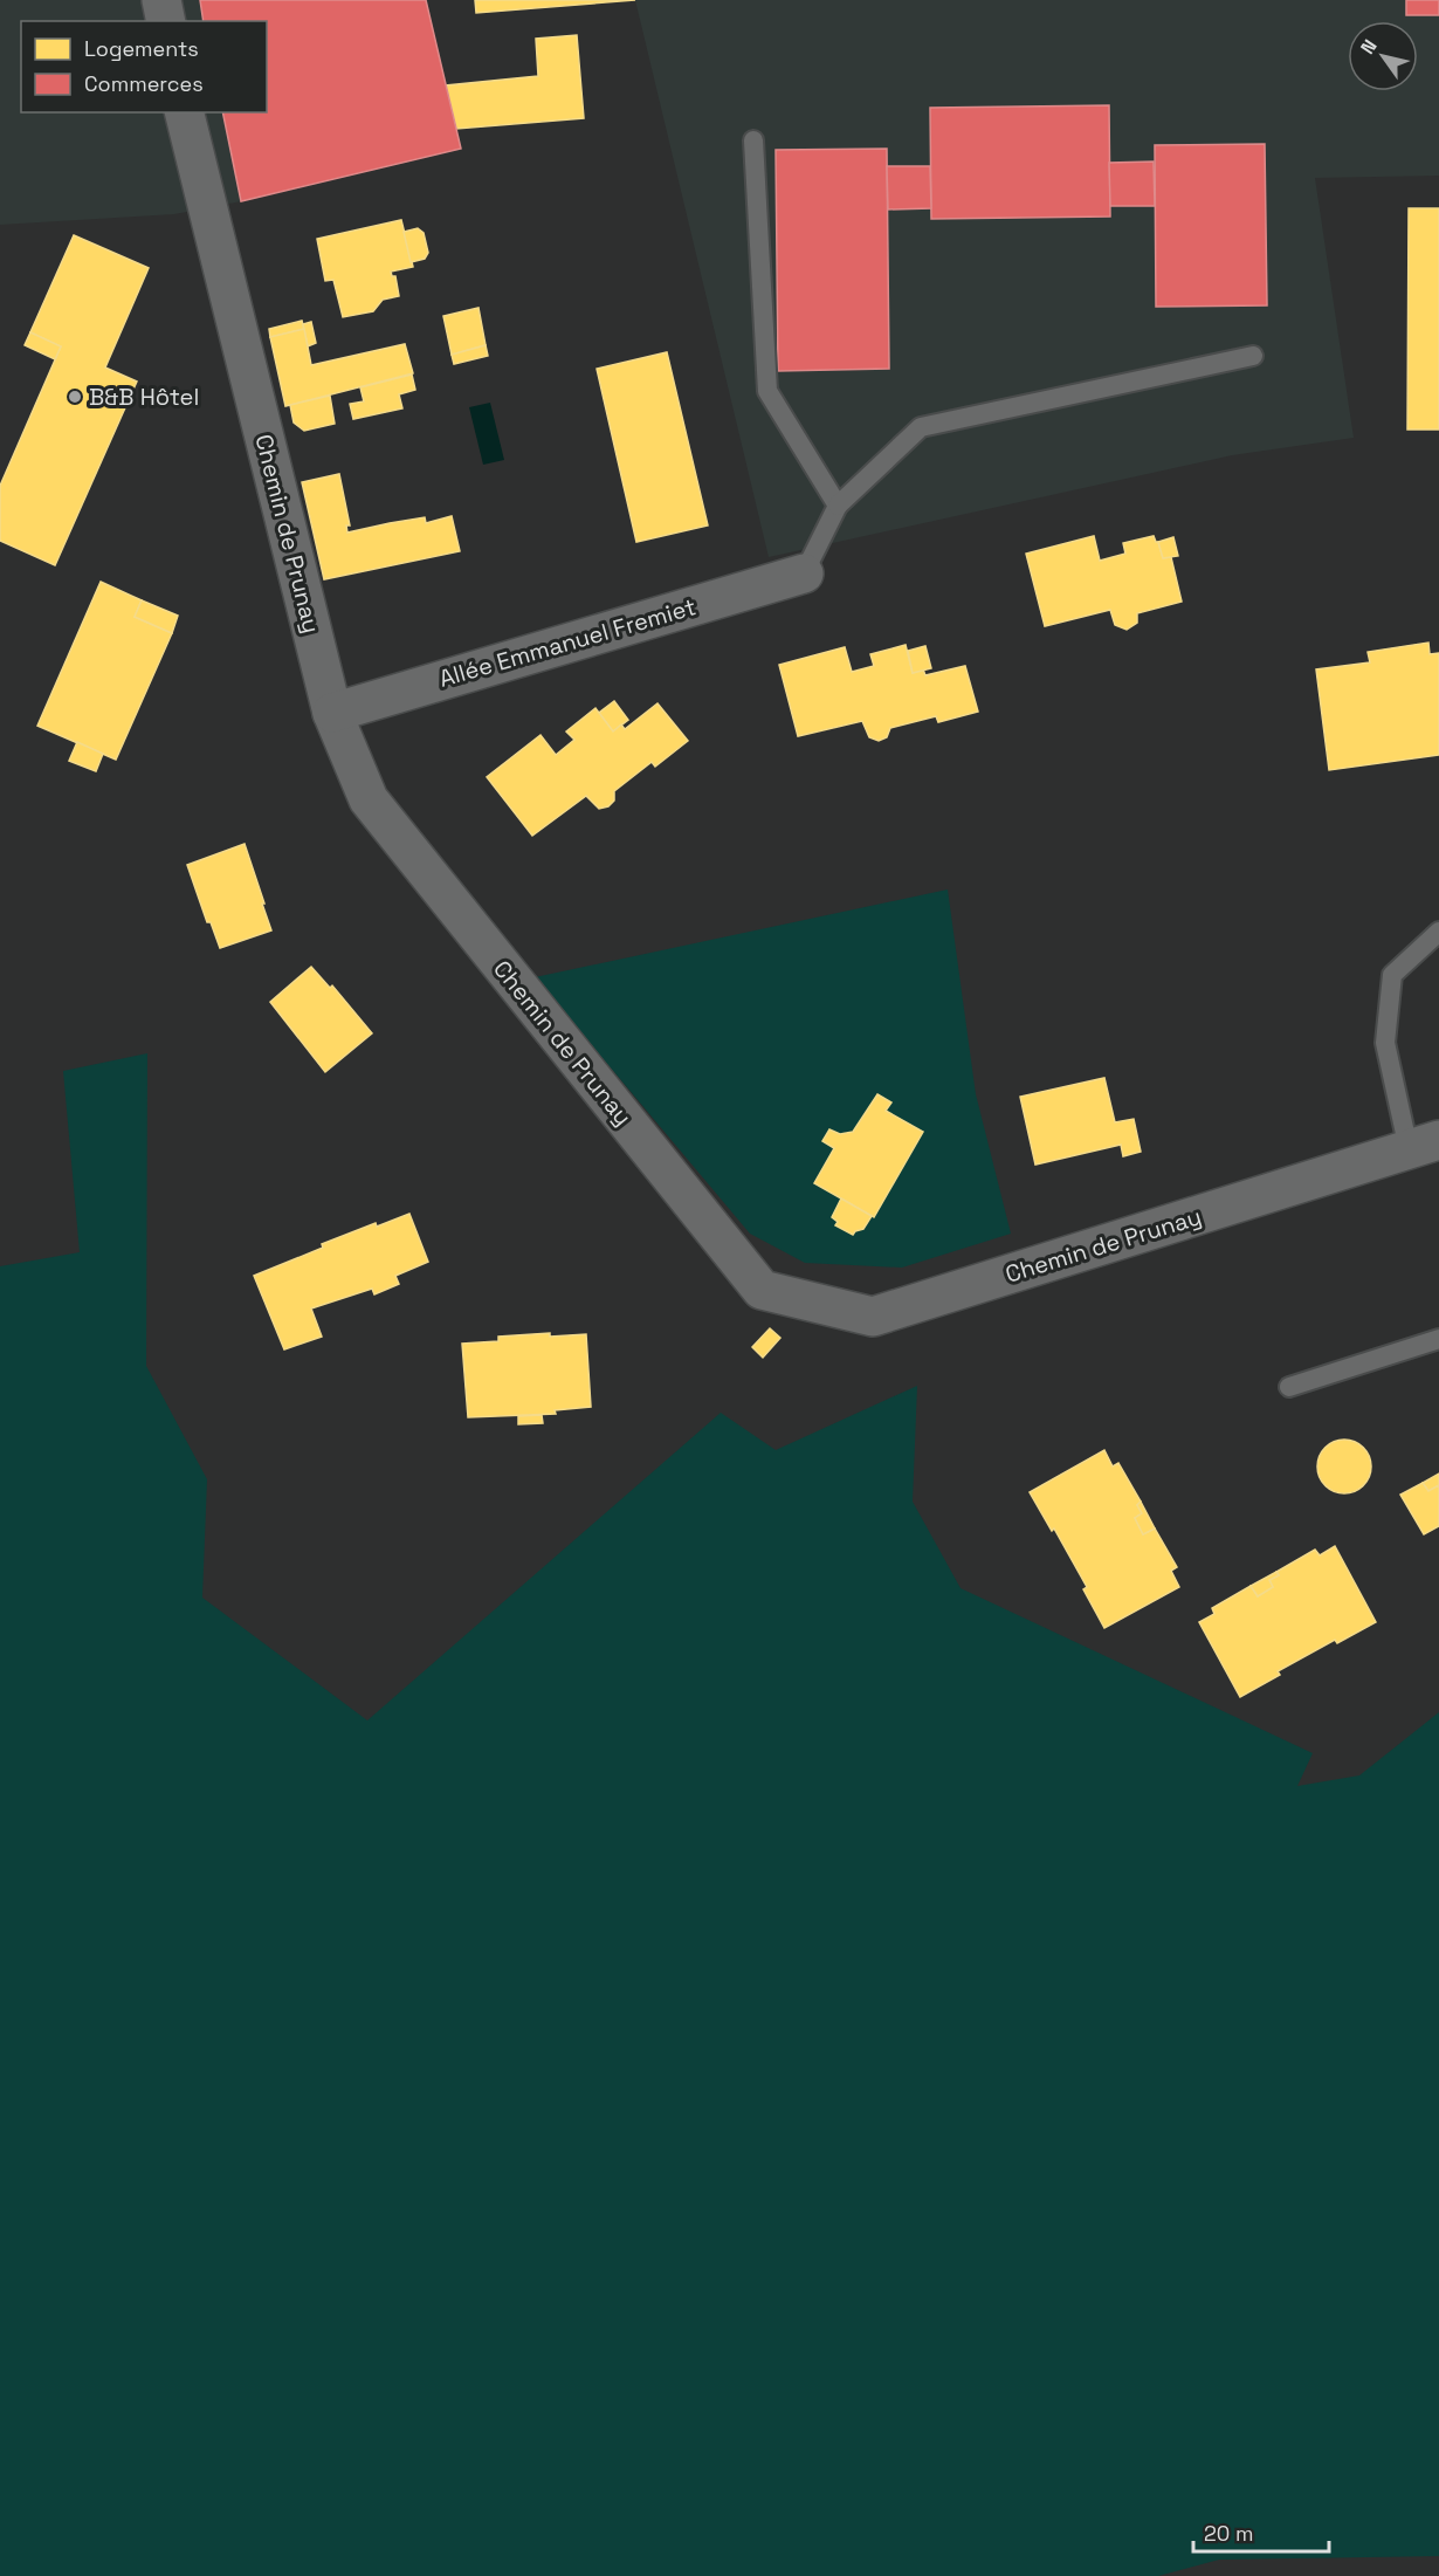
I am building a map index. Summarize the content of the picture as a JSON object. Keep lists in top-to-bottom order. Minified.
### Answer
{"streets":{"street":["Chemin de Prunay","Allée Emmanuel Fremiet"]},"crossings":[["Chemin de Prunay","Allée Emmanuel Fremiet"]],"places":["B&B Hôtel"],"legend":["Logements","Commerces"],"scale_bar":"20 m","north":"top left"}
